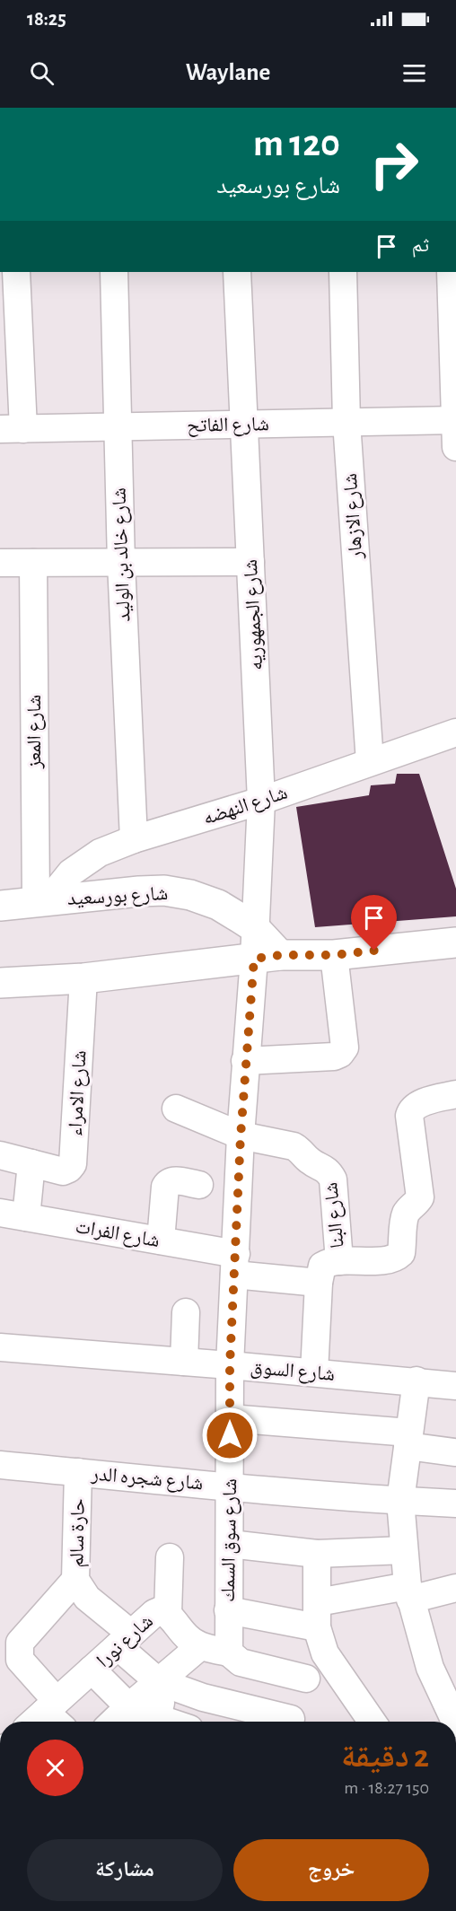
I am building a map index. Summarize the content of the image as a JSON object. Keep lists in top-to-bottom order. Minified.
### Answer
{"streets":{"main road":["شارع بورسعيد"],"street":["شارع الفاتح","شارع الازهار","شارع خالد بن الوليد","شارع الجمهوريه","شارع المعز","شارع النهضه","شارع الامراء","شارع البنا","شارع الفرات","شارع السوق","شارع شجره الدر","حارة سالم","شارع سوق السمك","شارع نورا"]},"crossings":[["شارع الفاتح","شارع الازهار"],["شارع الفاتح","شارع خالد بن الوليد"],["شارع الفاتح","شارع الجمهوريه"],["شارع الازهار","شارع النهضه"],["شارع خالد بن الوليد","شارع النهضه"],["شارع الجمهوريه","شارع النهضه"],["شارع الجمهوريه","شارع بورسعيد"],["شارع المعز","شارع النهضه"],["شارع المعز","شارع بورسعيد"],["شارع النهضه","شارع بورسعيد"],["شارع بورسعيد","شارع سوق السمك"],["شارع البنا","شارع سوق السمك"],["شارع الفرات","شارع سوق السمك"],["شارع السوق","شارع سوق السمك"],["شارع شجره الدر","حارة سالم"],["شارع شجره الدر","شارع سوق السمك"],["حارة سالم","شارع نورا"],["شارع سوق السمك","شارع نورا"]],"page":{"status":"18:25","header":"Waylane","turn":["120 m","شارع بورسعيد"],"then":"ثم","heading":["2 دقيقة","150 m · 18:27"],"buttons":["خروج","مشاركة"]}}
